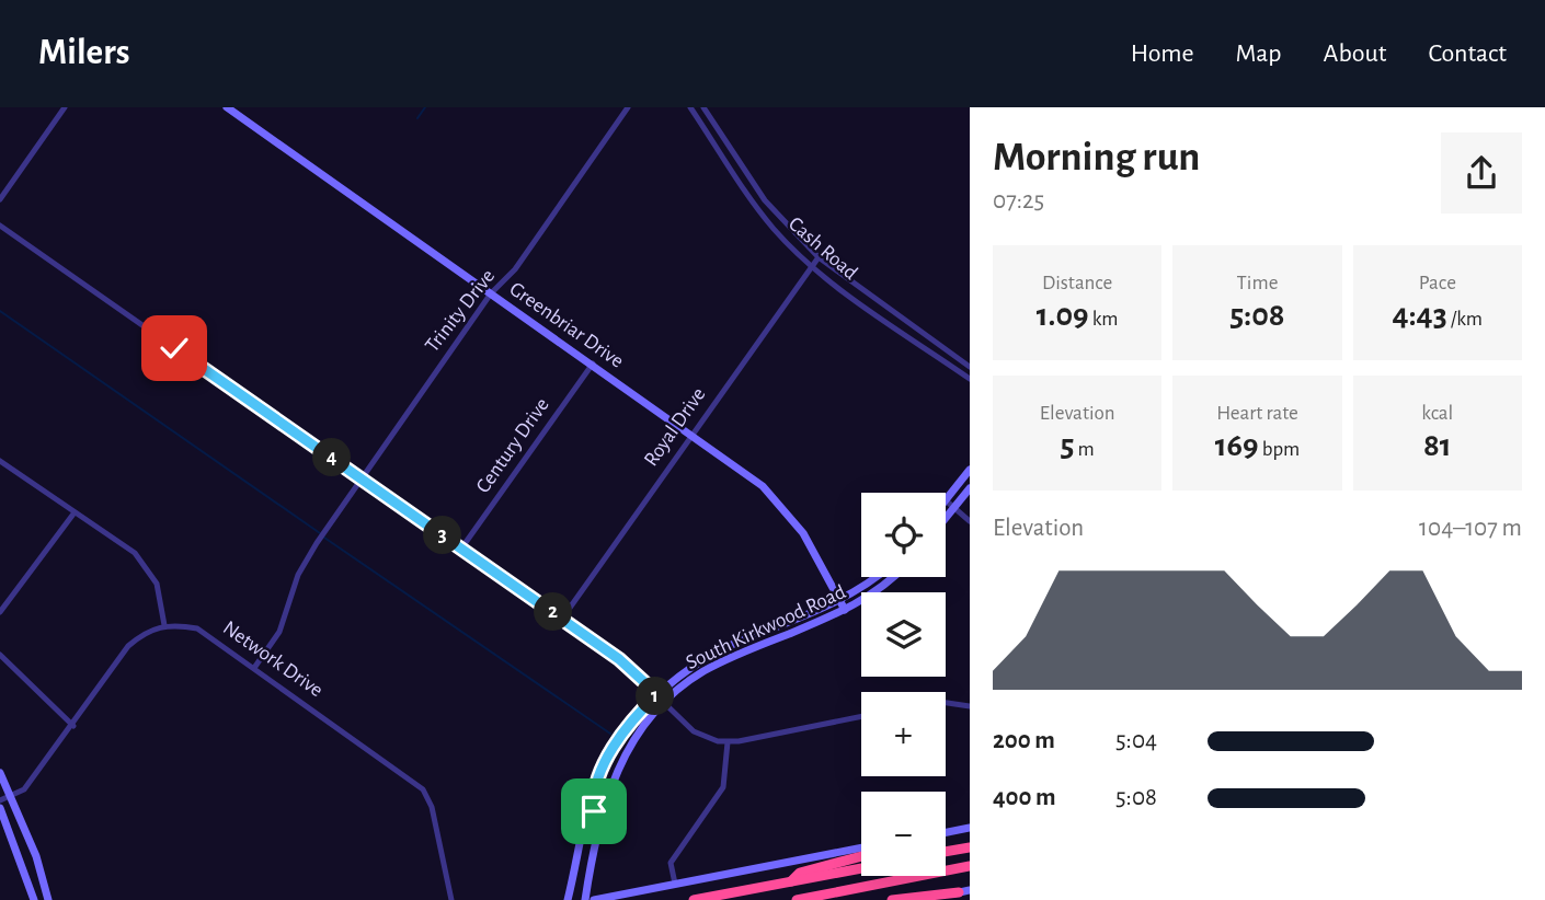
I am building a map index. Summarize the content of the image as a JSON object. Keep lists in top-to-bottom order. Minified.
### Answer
{"streets":{"main road":["Greenbriar Drive","South Kirkwood Road"],"street":["Cash Road","Trinity Drive","Royal Drive","Century Drive","Network Drive"]},"crossings":[["Cash Road","Royal Drive"],["Trinity Drive","Greenbriar Drive"],["Trinity Drive","Network Drive"],["Greenbriar Drive","Royal Drive"],["Greenbriar Drive","Century Drive"],["Greenbriar Drive","South Kirkwood Road"]],"page":{"header":"Milers","nav":["Home","Map","About","Contact"],"heading":["Morning run","07:25"],"stats":[["Distance","1.09 km"],["Time","5:08"],["Pace","4:43 /km"],["Elevation","5 m"],["Heart rate","169 bpm"],["kcal","81"]],"pins":["4","3","2","1"],"map_buttons":["+","−"],"chart":["Elevation","104–107 m"],"list":[{"name":"200 m","note":"5:04"},{"name":"400 m","note":"5:08"}]}}
